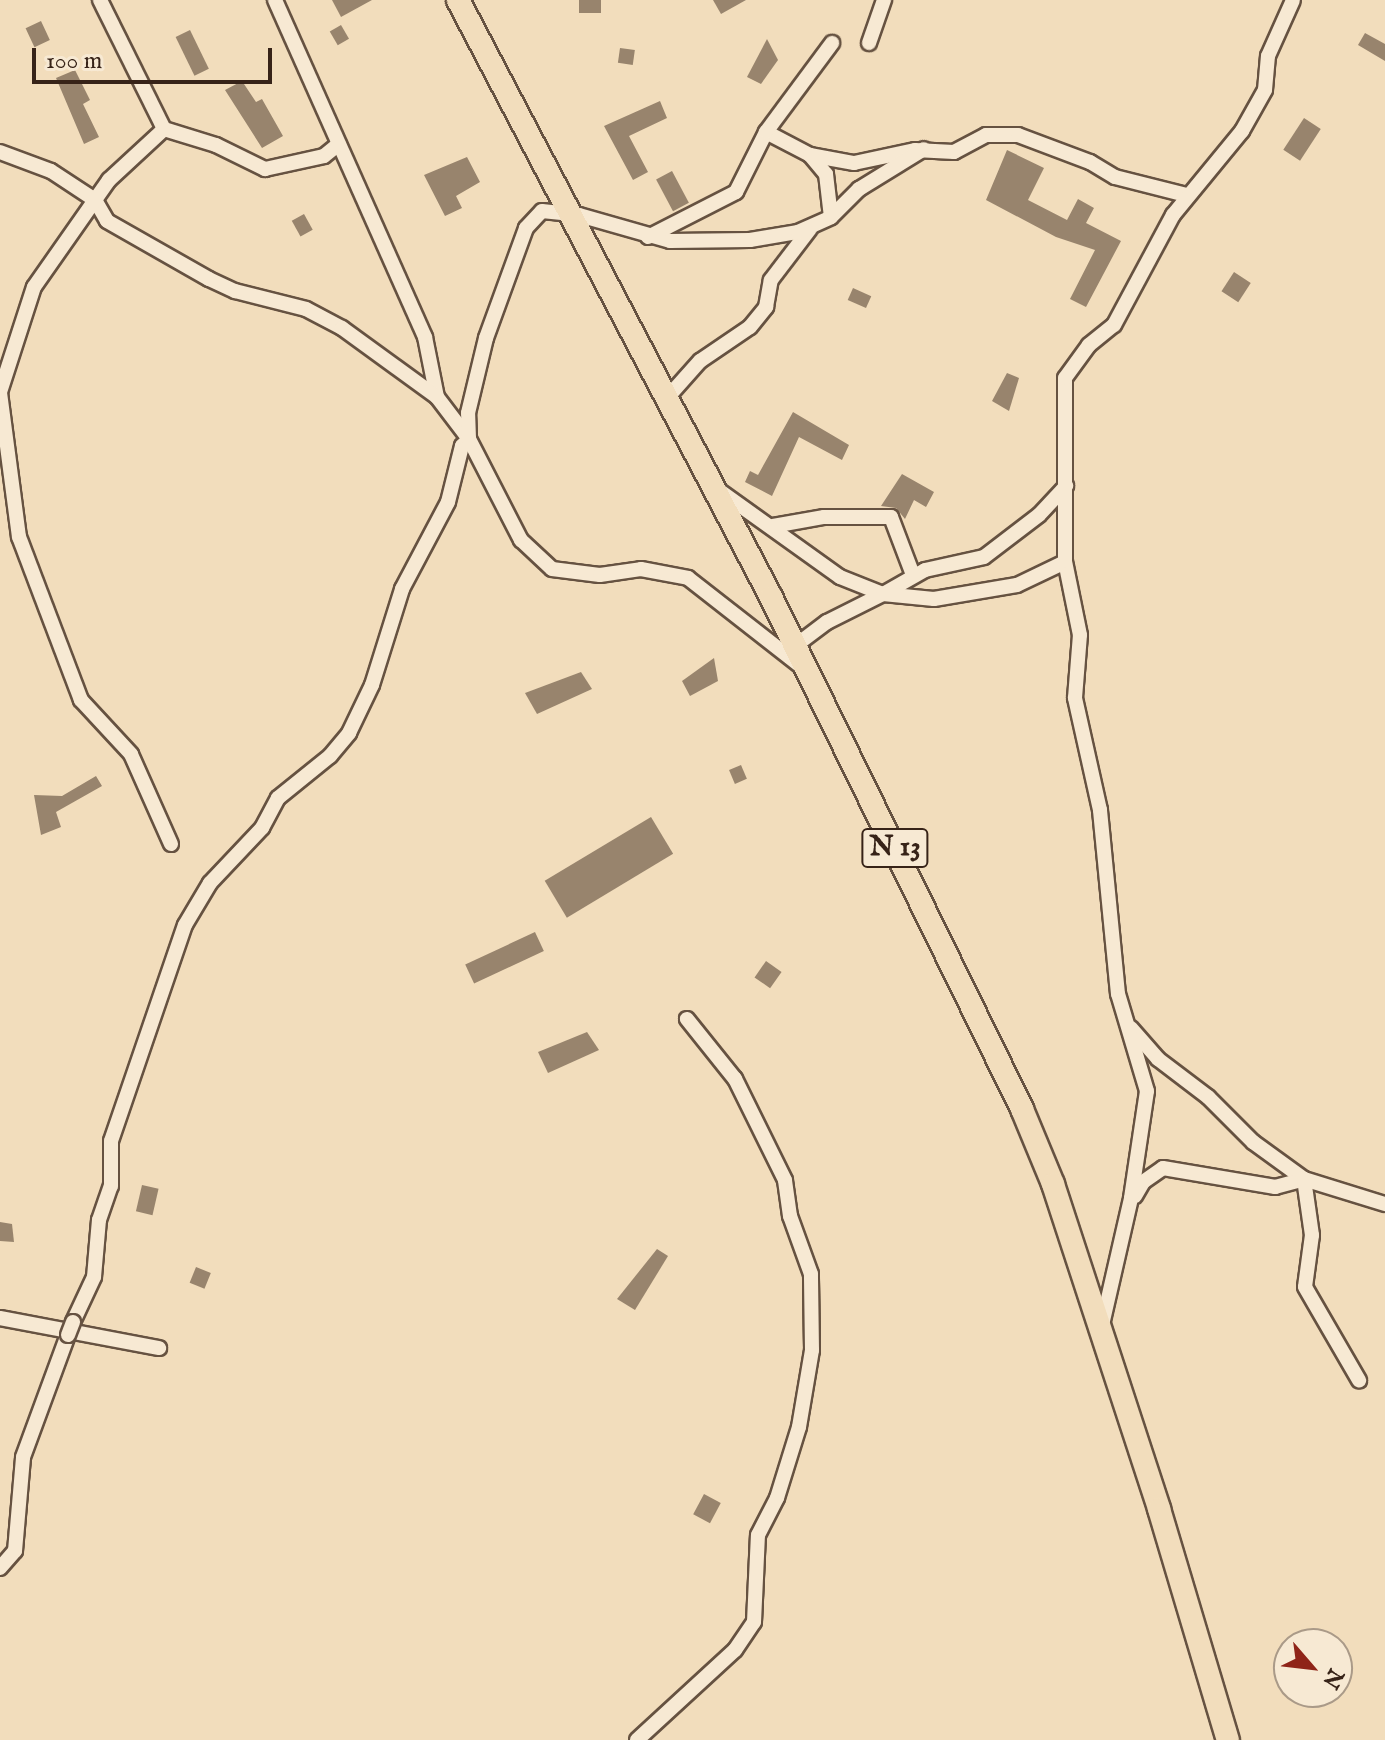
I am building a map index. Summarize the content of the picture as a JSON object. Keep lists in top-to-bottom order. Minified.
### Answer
{"streets":{"main road":["N 13"]},"scale_bar":"100 m","north":"bottom right"}
